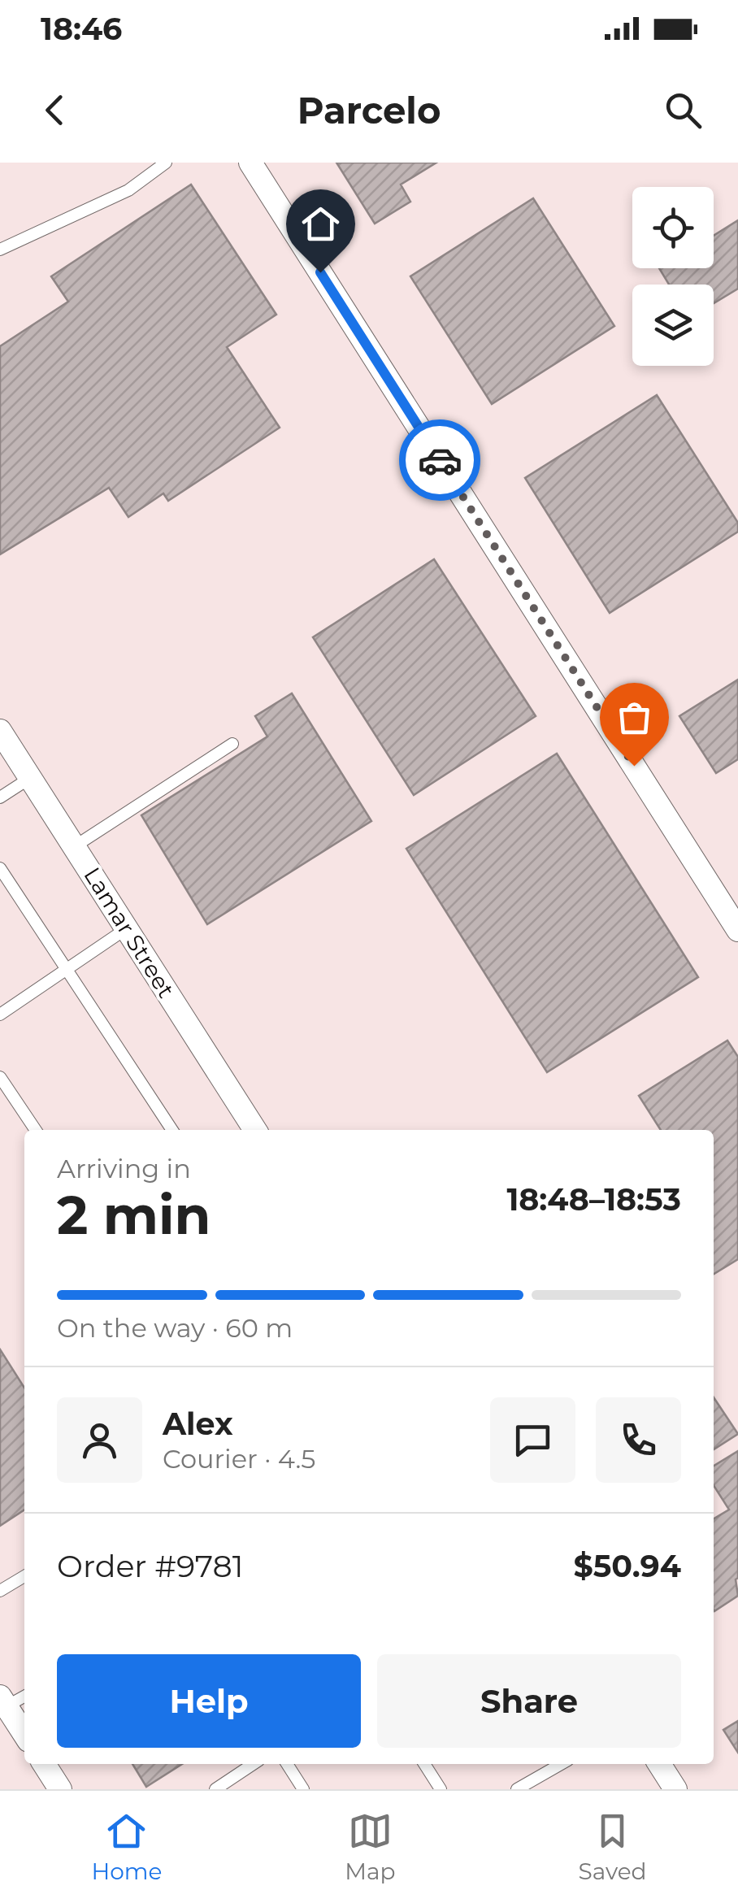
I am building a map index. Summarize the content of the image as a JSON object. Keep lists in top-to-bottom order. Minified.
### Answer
{"streets":{"street":["Lamar Street"]},"page":{"status":"18:46","header":"Parcelo","heading":["2 min","Arriving in","18:48–18:53"],"panel":["Alex","Courier · 4.5","Order #9781","$50.94"],"bar":"On the way · 60 m","buttons":["Help","Share"],"tabs":["Home","Map","Saved"]}}
